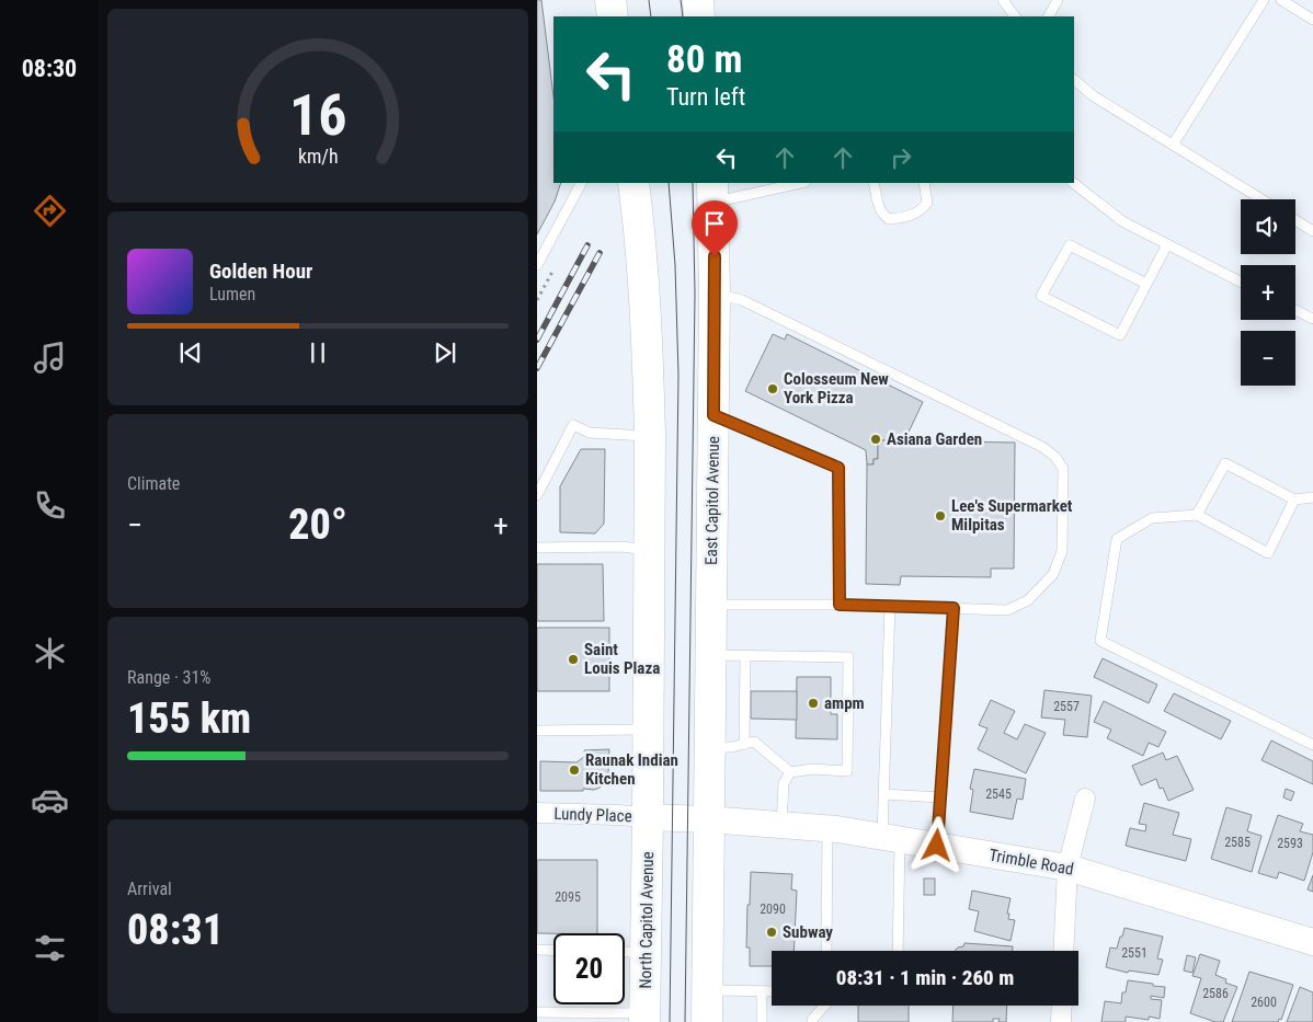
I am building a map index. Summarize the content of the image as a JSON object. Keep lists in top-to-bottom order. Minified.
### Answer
{"streets":{"main road":["East Capitol Avenue","North Capitol Avenue"],"street":["Lundy Place","Trimble Road"]},"crossings":[["East Capitol Avenue","Trimble Road"],["Lundy Place","Trimble Road"],["Lundy Place","North Capitol Avenue"],["Trimble Road","North Capitol Avenue"]],"places":["Colosseum New York Pizza","Asiana Garden","Lee's Supermarket Milpitas","Saint Louis Plaza","ampm","Raunak Indian Kitchen","Subway"],"house_numbers":["2557","2545","2585","2593","2095","2090","2551","2586","2600"],"page":{"tabs":"08:30","turn":["80 m","Turn left"],"map_buttons":["+","−"],"song":["Golden Hour","Lumen"],"tile":["Climate",["Range · 31%","155 km"],["Arrival","08:31"]],"heat":["−","20°","+"],"limit":"20","trip":"08:31 · 1 min · 260 m","gauge":["16","km/h"]}}
